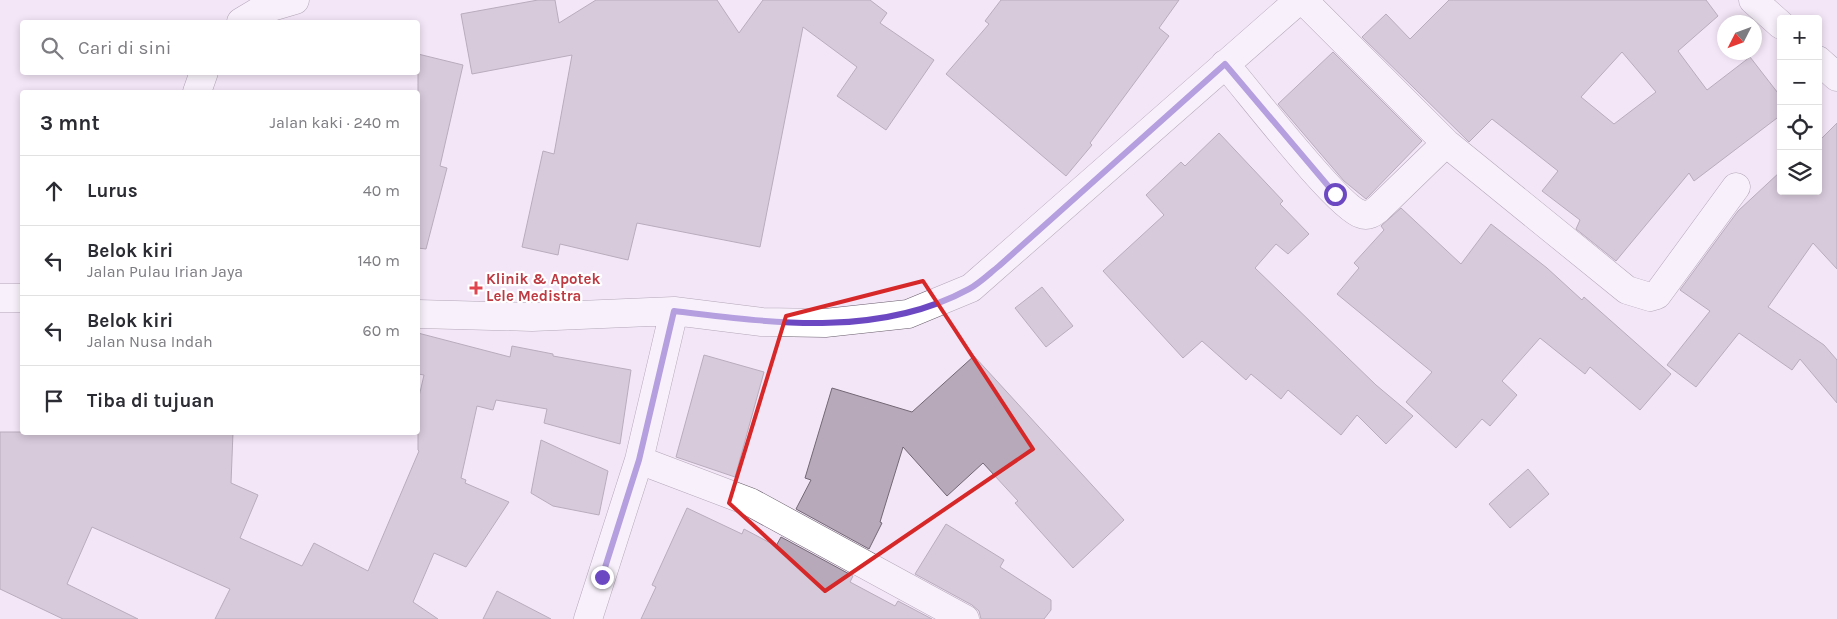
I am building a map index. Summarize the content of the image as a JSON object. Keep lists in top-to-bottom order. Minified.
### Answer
{"places":{"health":["Klinik & Apotek Lele Medistra"]},"north":"bottom left","page":{"map_buttons":["+","−"],"search":"Cari di sini","heading":["3 mnt","Jalan kaki · 240 m"],"list":[["Lurus","40 m"],["Belok kiri","Jalan Pulau Irian Jaya","140 m"],["Belok kiri","Jalan Nusa Indah","60 m"],"Tiba di tujuan"]}}
